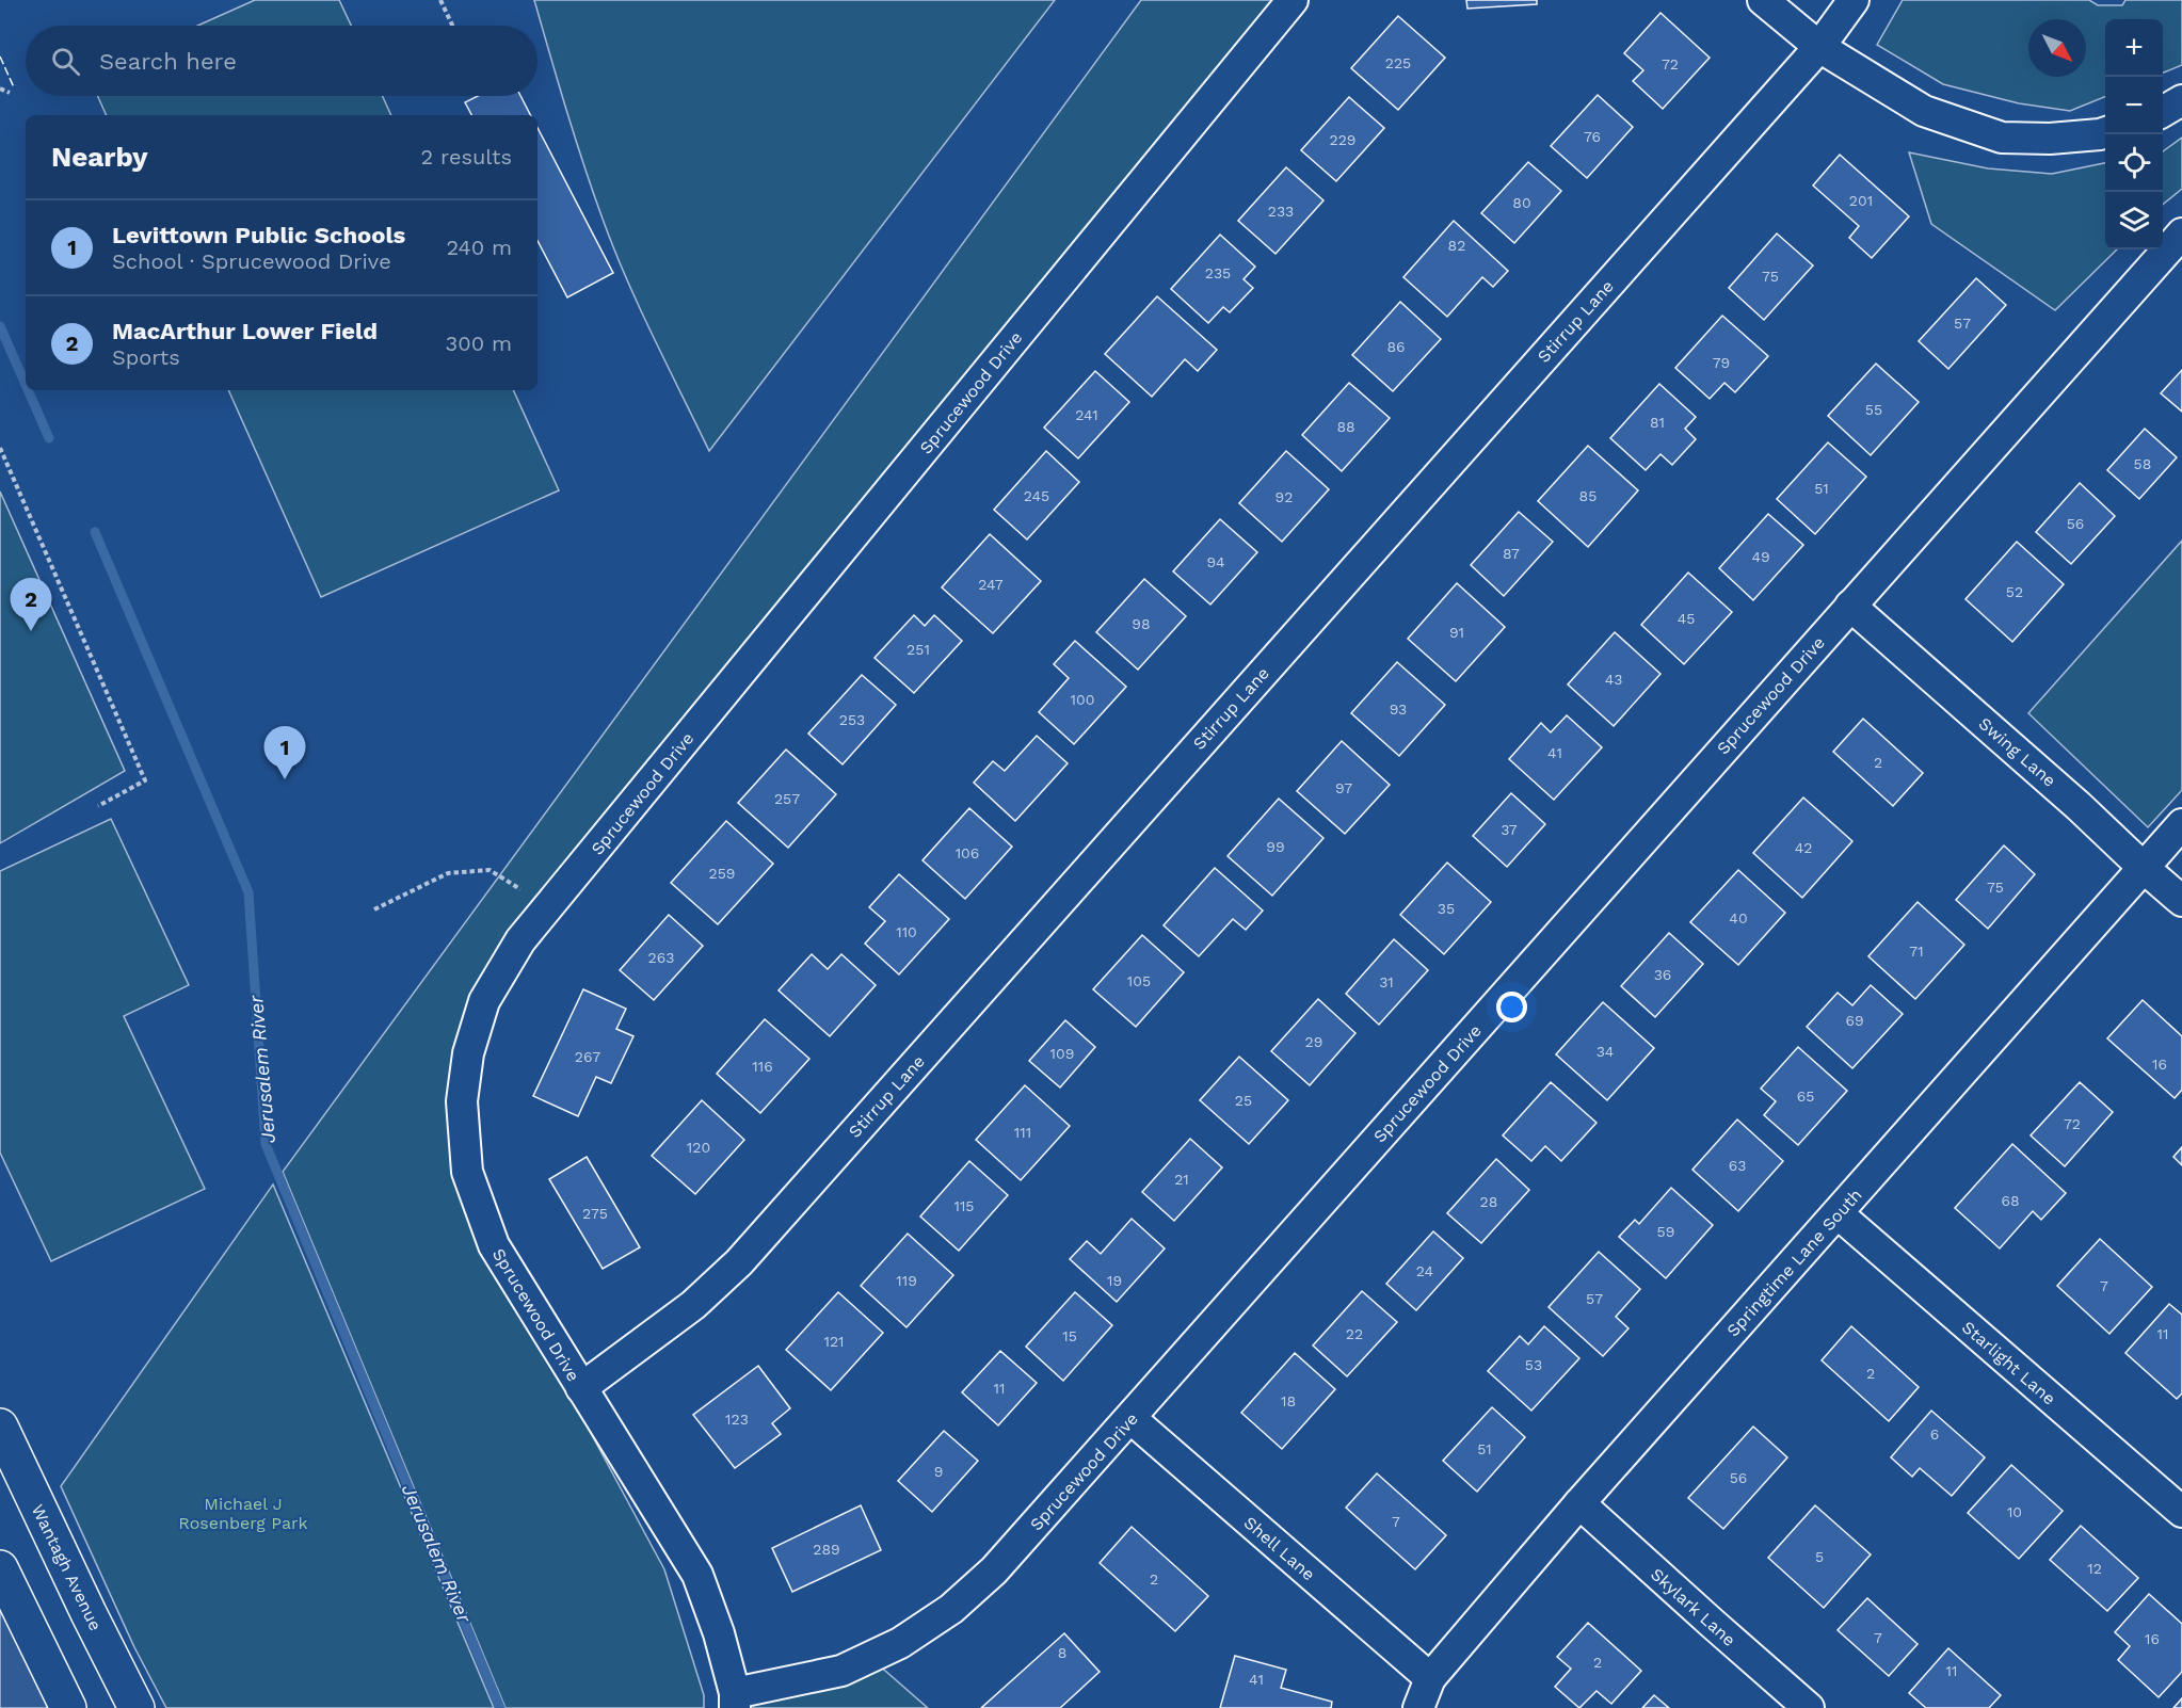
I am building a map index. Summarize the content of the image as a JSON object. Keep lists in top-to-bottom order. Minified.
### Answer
{"streets":{"main road":["Wantagh Avenue"],"street":["Stirrup Lane","Sprucewood Drive","Swing Lane","Springtime Lane South","Starlight Lane","Shell Lane","Skylark Lane"]},"crossings":[["Stirrup Lane","Sprucewood Drive"],["Sprucewood Drive","Swing Lane"],["Sprucewood Drive","Shell Lane"],["Swing Lane","Springtime Lane South"],["Springtime Lane South","Starlight Lane"],["Springtime Lane South","Shell Lane"],["Springtime Lane South","Skylark Lane"]],"water":["Jerusalem River"],"parks":["Michael J Rosenberg Park"],"house_numbers":["225","72","76","229","201","80","233","82","235","75","57","86","79","55","241","81","88","58","51","245","85","92","56","87","49","94","247","52","45","98","91","251","43","100","93","253","41","2","97","257","37","99","42","106","259","75","35","40","110","71","263","36","105","31","69","29","34","109","267","16","116","65","25","72","111","120","63","21","68","28","115","275","59","24","119","19","7","57","22","11","15","121","53","2","11","18","123","6","51","9","56","10","7","289","5","12","2","7","16","8","2","11","41"],"north":"bottom right","page":{"map_buttons":["+","−"],"search":"Search here","heading":["Nearby","2 results"],"list":[{"mark":"1","name":"Levittown Public Schools","note":"School · Sprucewood Drive","value":"240 m"},{"mark":"2","name":"MacArthur Lower Field","note":"Sports","value":"300 m"}],"pins":["2","1"]}}
